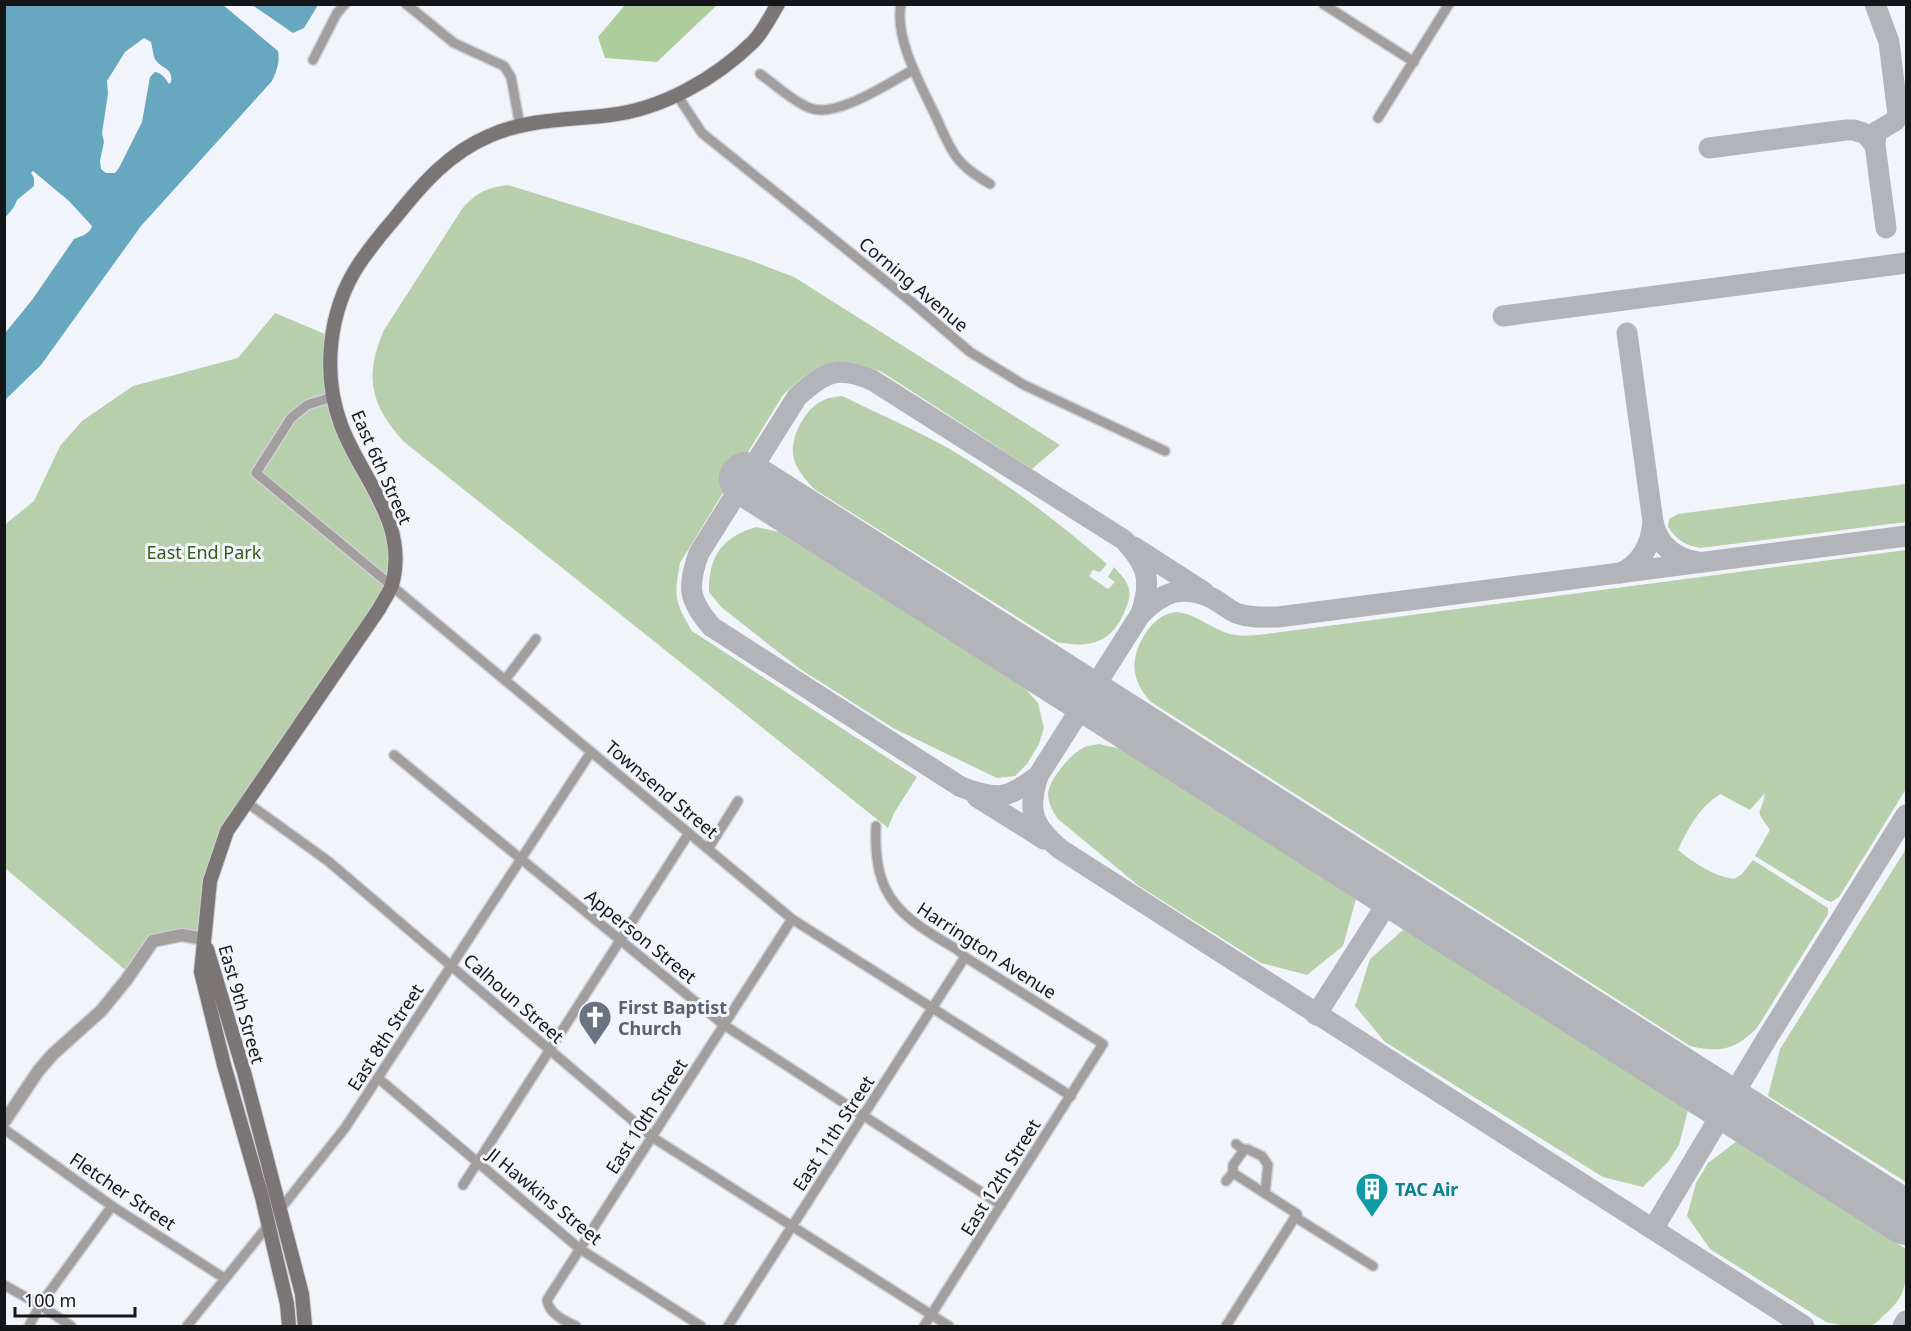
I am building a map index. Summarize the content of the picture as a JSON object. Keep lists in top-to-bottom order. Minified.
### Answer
{"streets":{"main road":["East 6th Street","East 9th Street"],"street":["Corning Avenue","Townsend Street","Apperson Street","Harrington Avenue","Calhoun Street","East 8th Street","East 10th Street","East 11th Street","East 12th Street","Fletcher Street","Jl Hawkins Street"]},"crossings":[["Corning Avenue","East 6th Street"],["East 6th Street","Townsend Street"],["East 6th Street","Calhoun Street"],["East 6th Street","East 9th Street"],["Townsend Street","East 8th Street"],["Townsend Street","East 10th Street"],["Townsend Street","East 11th Street"],["Townsend Street","East 12th Street"],["Apperson Street","East 8th Street"],["Apperson Street","East 10th Street"],["Apperson Street","East 11th Street"],["Apperson Street","East 12th Street"],["Harrington Avenue","East 11th Street"],["Harrington Avenue","East 12th Street"],["Calhoun Street","East 8th Street"],["Calhoun Street","East 10th Street"],["Calhoun Street","East 11th Street"],["Calhoun Street","East 12th Street"],["East 9th Street","East 8th Street"],["East 8th Street","Fletcher Street"],["East 8th Street","Jl Hawkins Street"],["East 10th Street","Jl Hawkins Street"]],"parks":["East End Park"],"places":{"church":["First Baptist Church"],"building":["TAC Air"]},"scale_bar":"100 m"}
